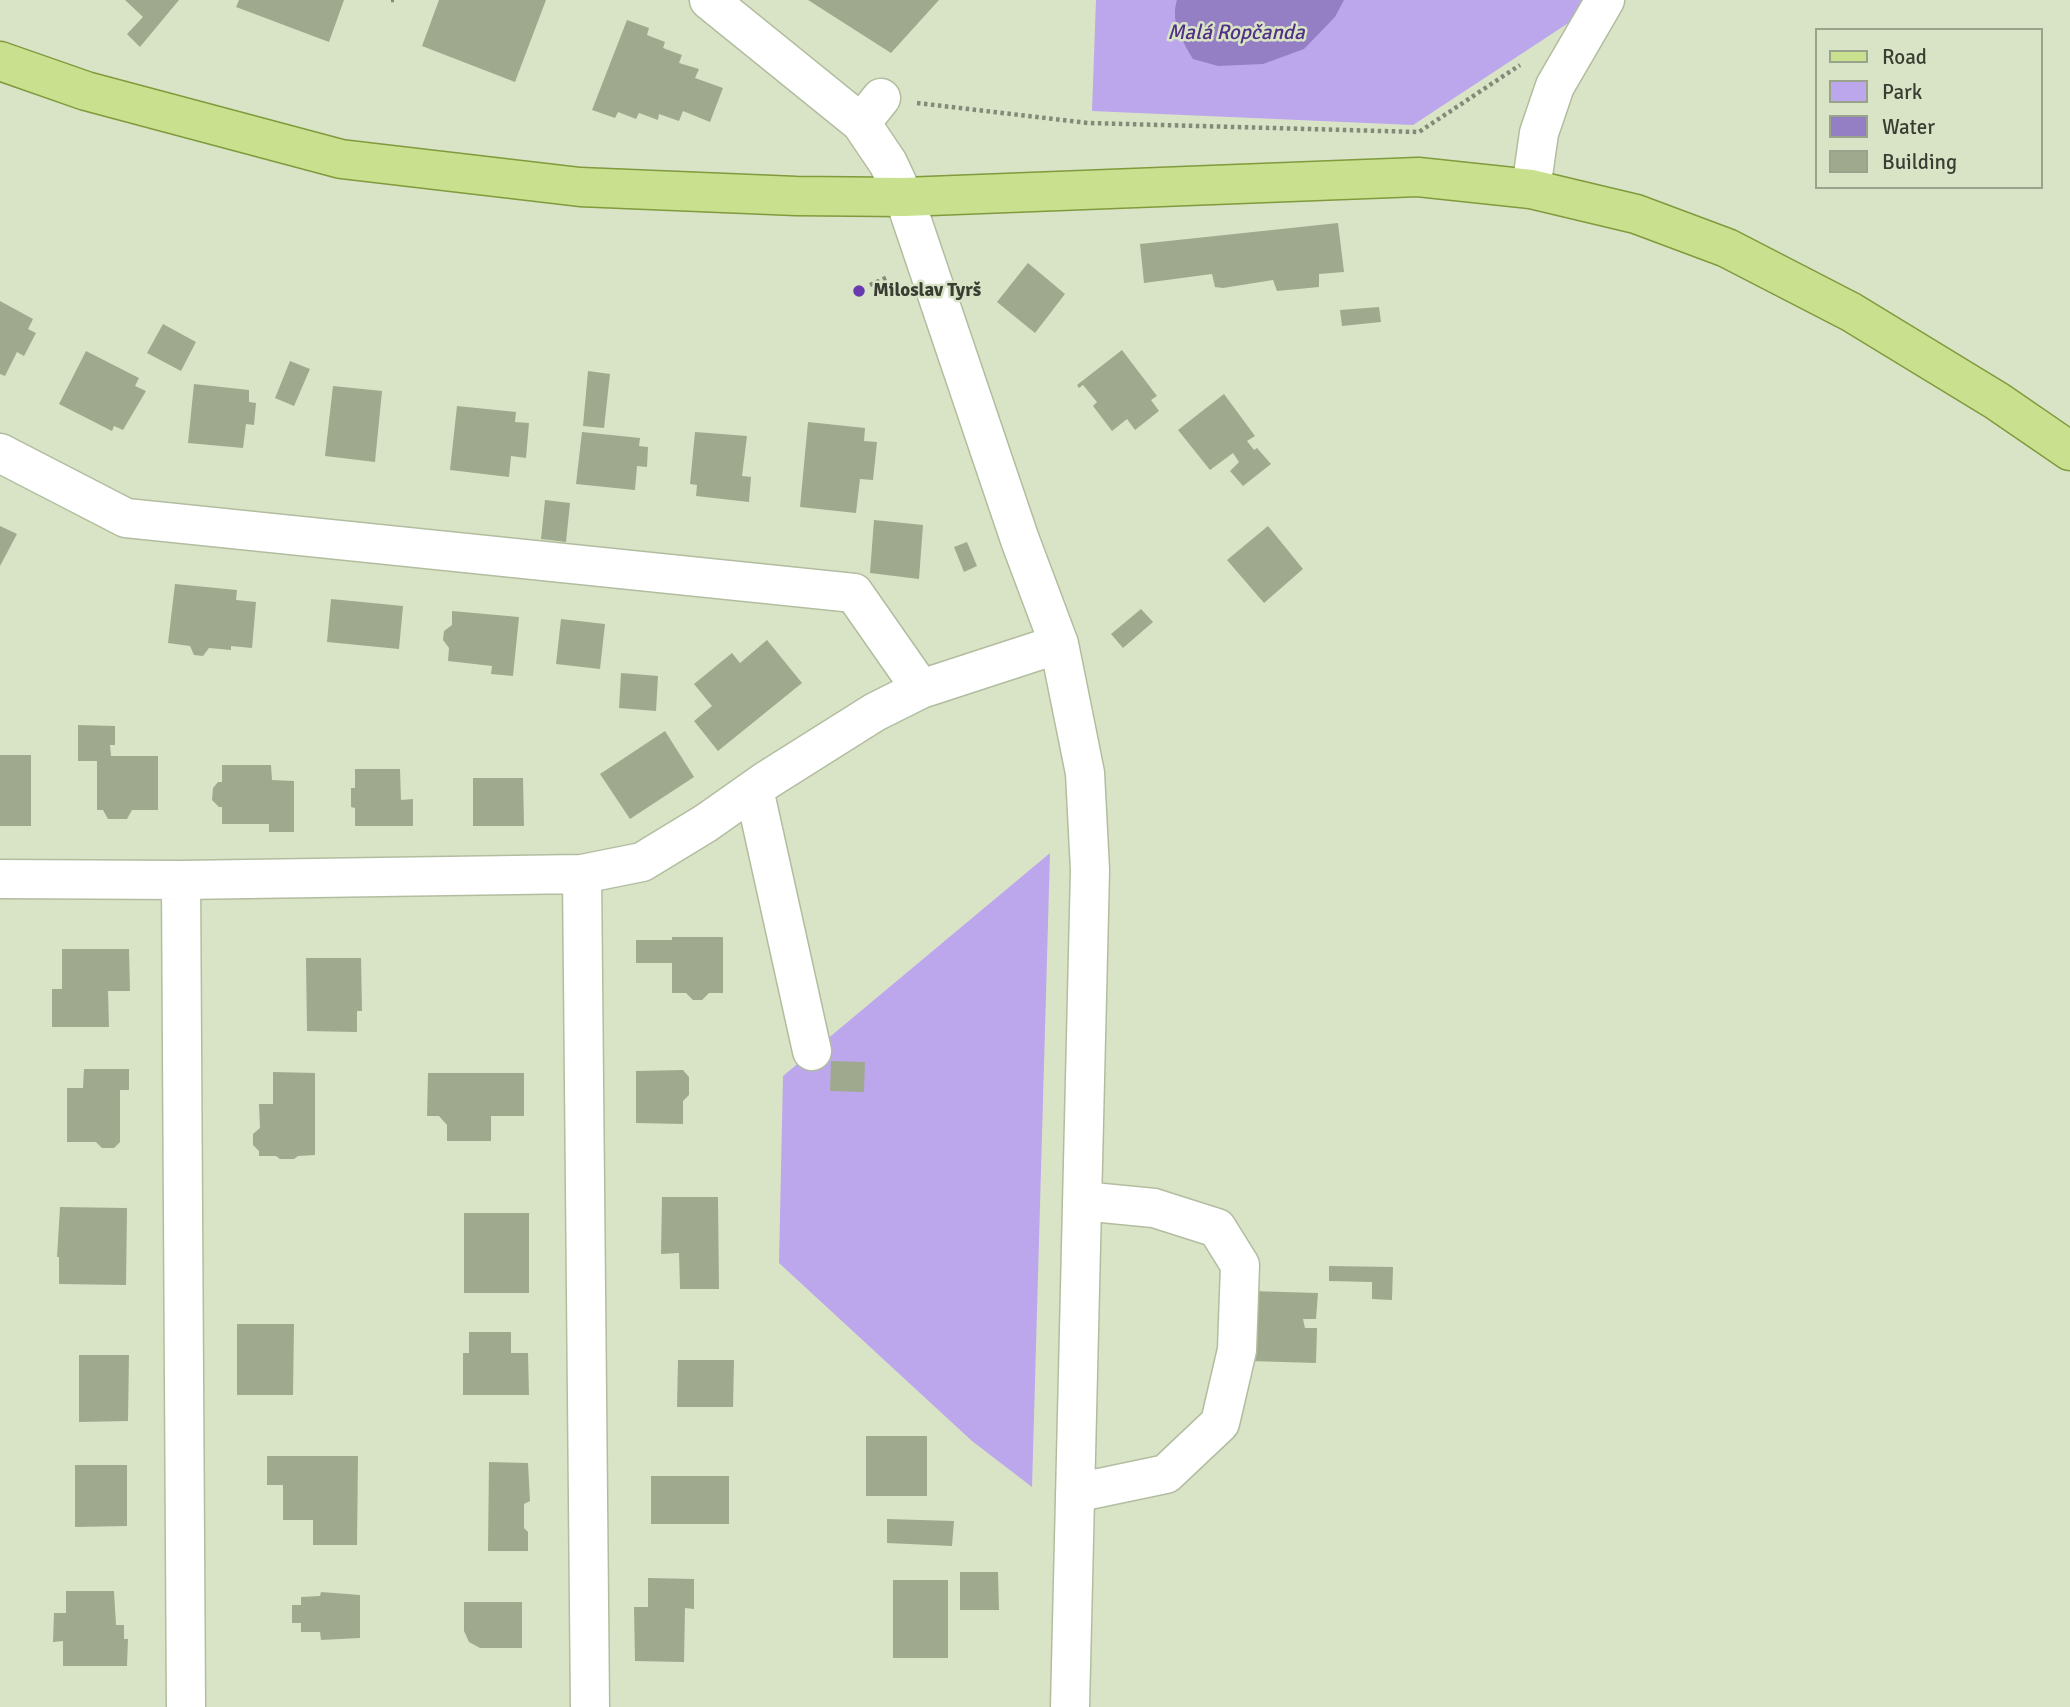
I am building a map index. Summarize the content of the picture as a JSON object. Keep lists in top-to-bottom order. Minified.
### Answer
{"water":["Malá Ropčanda"],"places":["Miloslav Tyrš"],"legend":["Road","Park","Water","Building"]}
